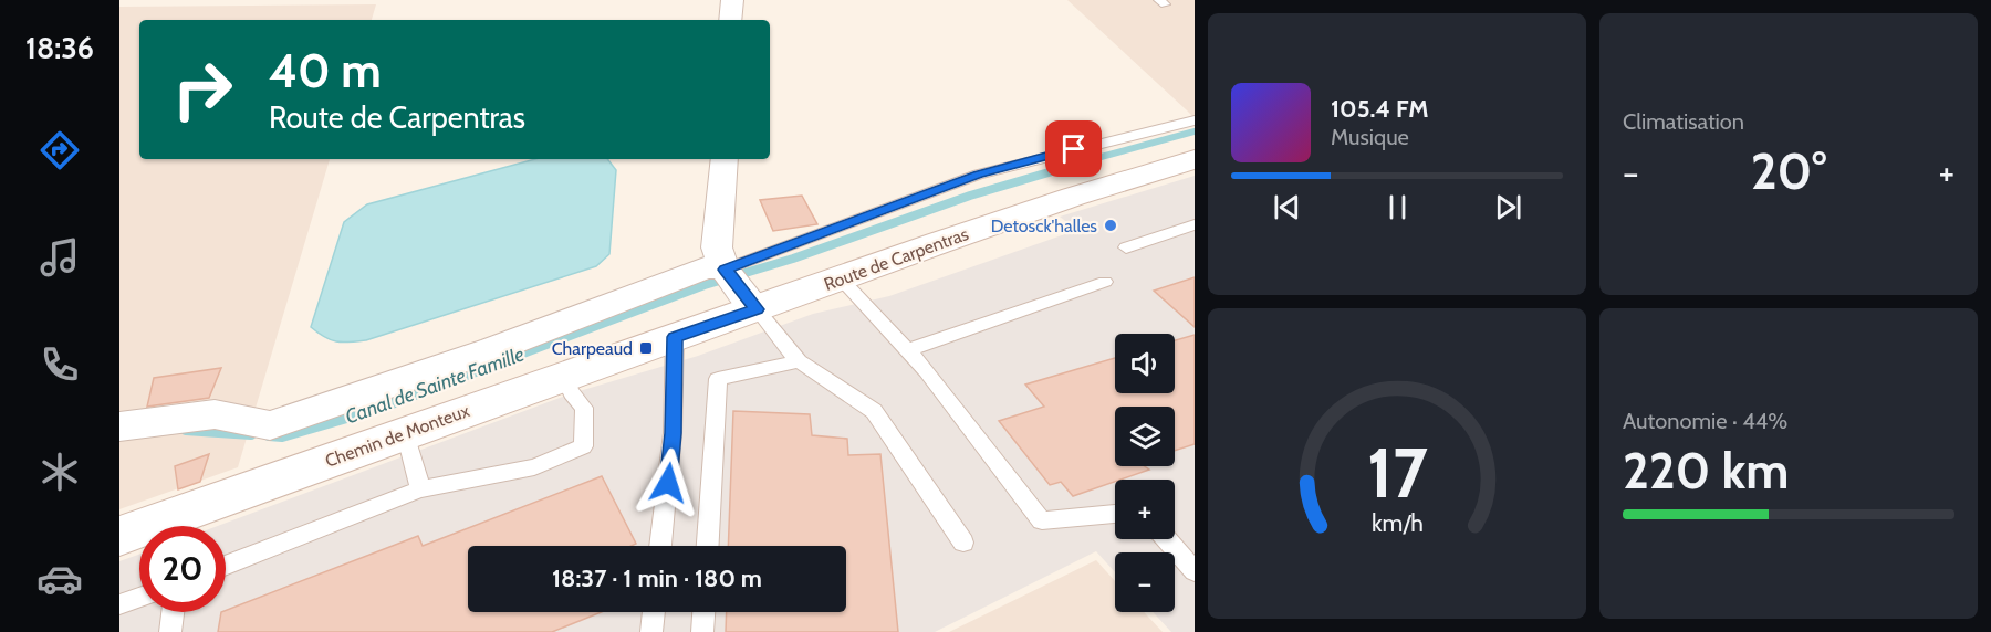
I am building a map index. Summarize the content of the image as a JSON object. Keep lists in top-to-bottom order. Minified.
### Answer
{"streets":{"main road":["Route de Carpentras","Chemin de Monteux"]},"crossings":[["Route de Carpentras","Chemin de Monteux"]],"water":["Canal de Sainte Famille"],"places":{"other":["Detosck'halles"],"transit":["Charpeaud"]},"page":{"tabs":"18:36","tile":["Climatisation",["Autonomie · 44%","220 km"]],"turn":["40 m","Route de Carpentras"],"song":["105.4 FM","Musique"],"heat":["−","20°","+"],"map_buttons":["+","−"],"limit":"20","trip":"18:37 · 1 min · 180 m","gauge":["17","km/h"]}}
